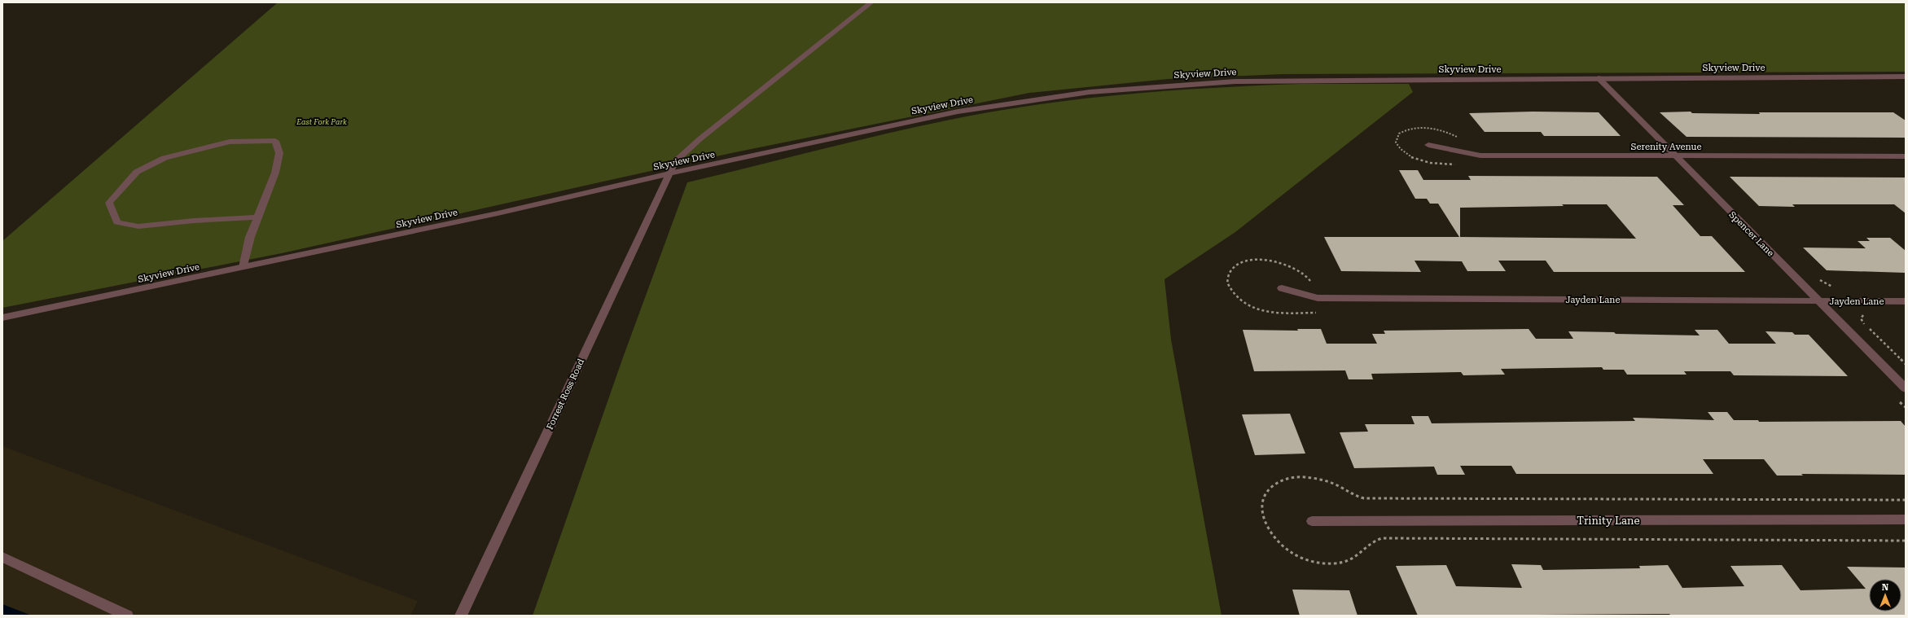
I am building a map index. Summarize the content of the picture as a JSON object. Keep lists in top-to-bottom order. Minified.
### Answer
{"streets":{"street":["Skyview Drive","Serenity Avenue","Spencer Lane","Jayden Lane","Forrest Ross Road","Trinity Lane"]},"crossings":[["Skyview Drive","Spencer Lane"],["Skyview Drive","Forrest Ross Road"],["Serenity Avenue","Spencer Lane"],["Spencer Lane","Jayden Lane"]],"parks":["East Fork Park"],"north":"top"}
